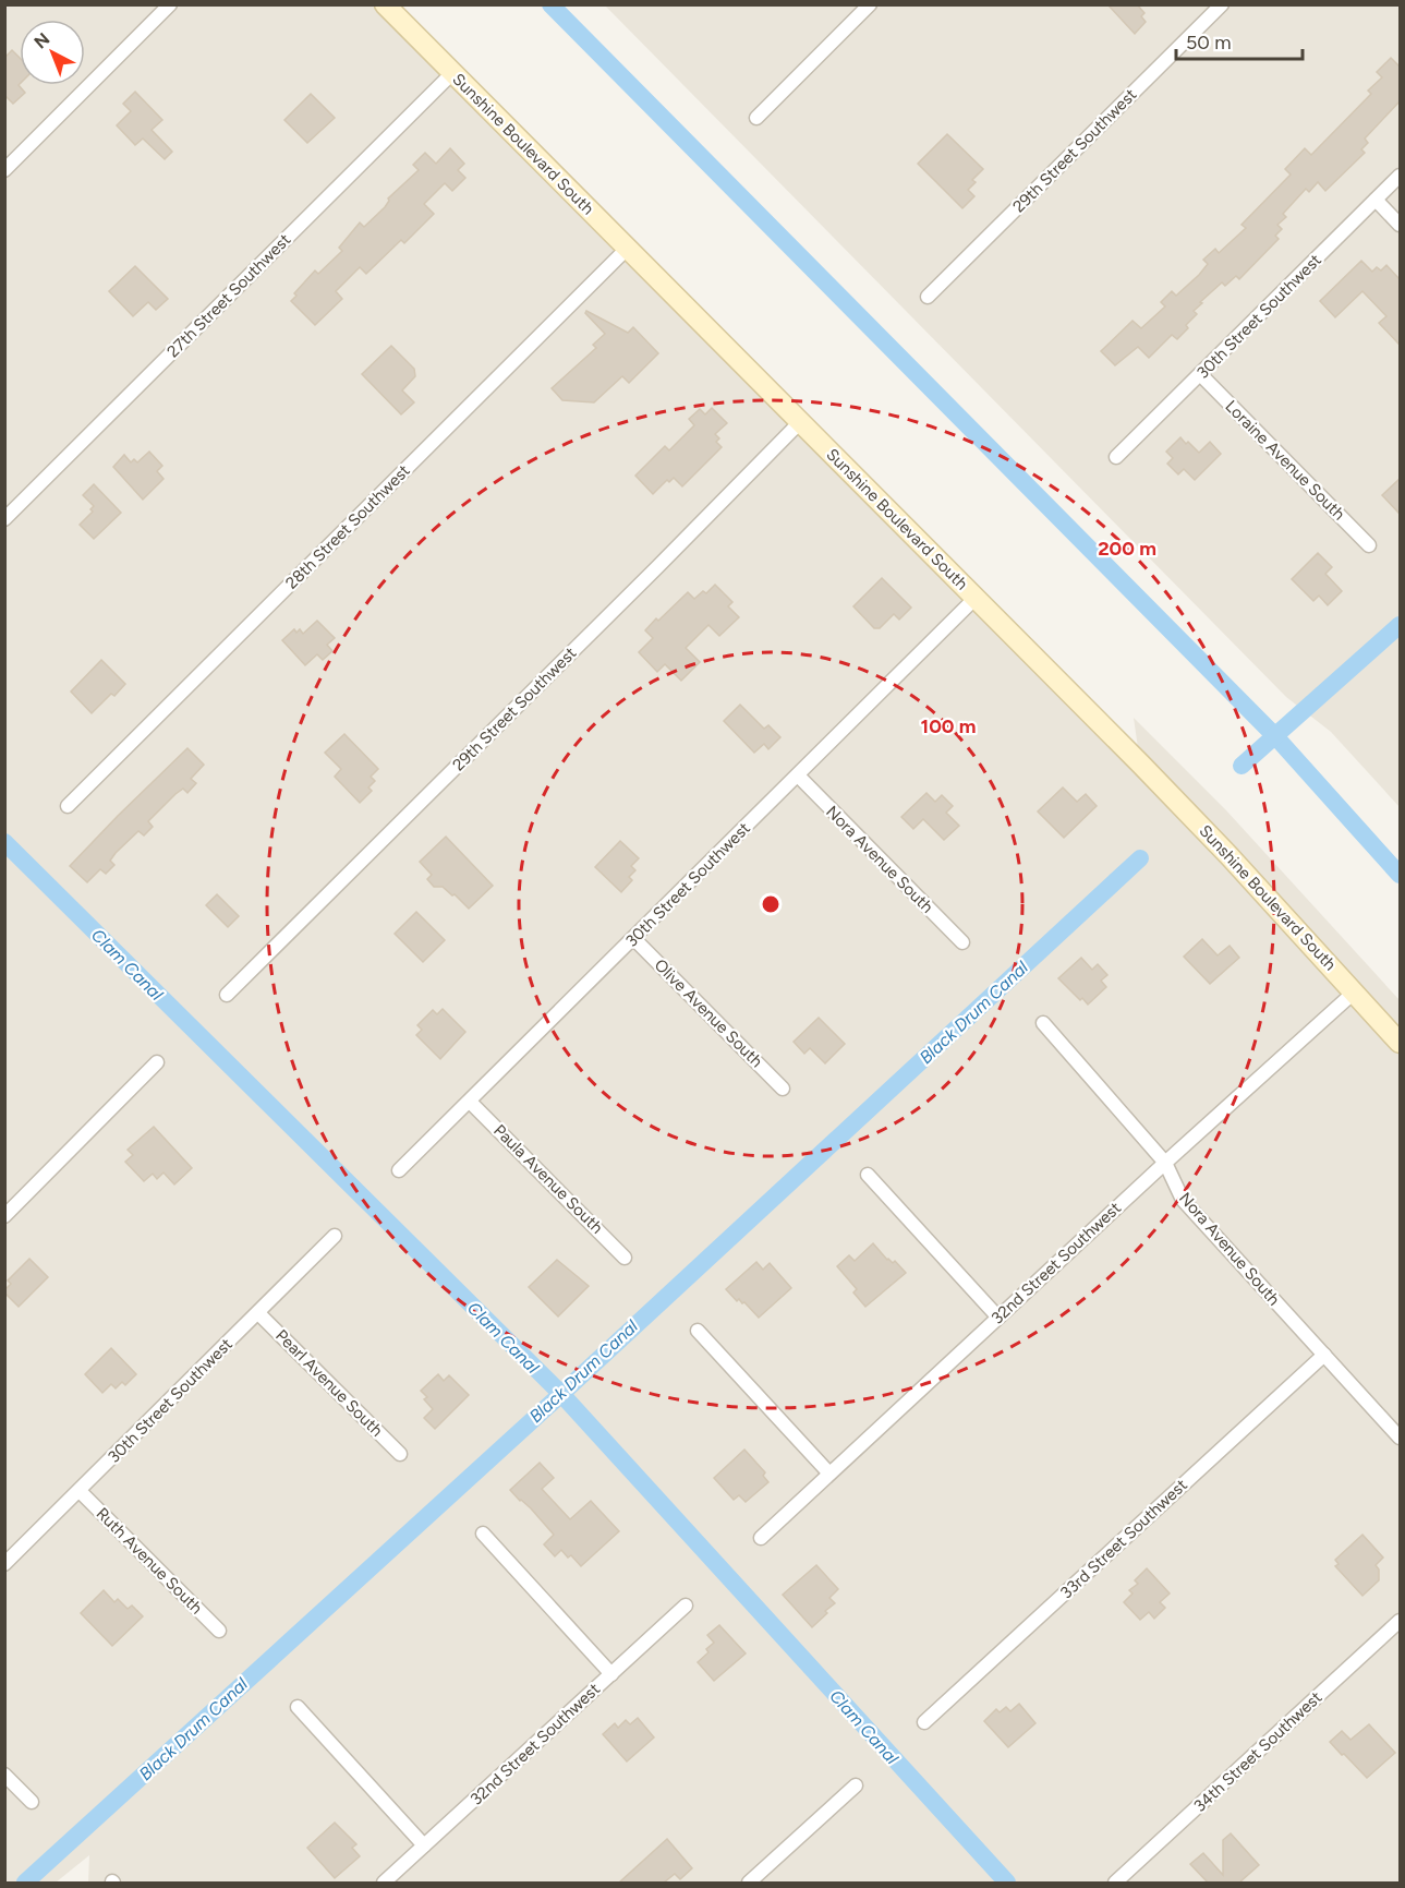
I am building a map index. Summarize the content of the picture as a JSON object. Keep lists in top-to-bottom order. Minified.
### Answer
{"streets":{"street":["Sunshine Boulevard South","29th Street Southwest","27th Street Southwest","30th Street Southwest","Loraine Avenue South","28th Street Southwest","Nora Avenue South","Olive Avenue South","Paula Avenue South","32nd Street Southwest","Pearl Avenue South","33rd Street Southwest","Ruth Avenue South","34th Street Southwest"]},"crossings":[["Sunshine Boulevard South","29th Street Southwest"],["Sunshine Boulevard South","27th Street Southwest"],["Sunshine Boulevard South","30th Street Southwest"],["Sunshine Boulevard South","28th Street Southwest"],["Sunshine Boulevard South","32nd Street Southwest"],["30th Street Southwest","Loraine Avenue South"],["30th Street Southwest","Nora Avenue South"],["30th Street Southwest","Olive Avenue South"],["30th Street Southwest","Paula Avenue South"],["30th Street Southwest","Pearl Avenue South"],["30th Street Southwest","Ruth Avenue South"],["Nora Avenue South","32nd Street Southwest"],["Nora Avenue South","33rd Street Southwest"]],"water":["Clam Canal","Black Drum Canal"],"scale_bar":"50 m","north":"top left","rings":["200 m","100 m"]}
